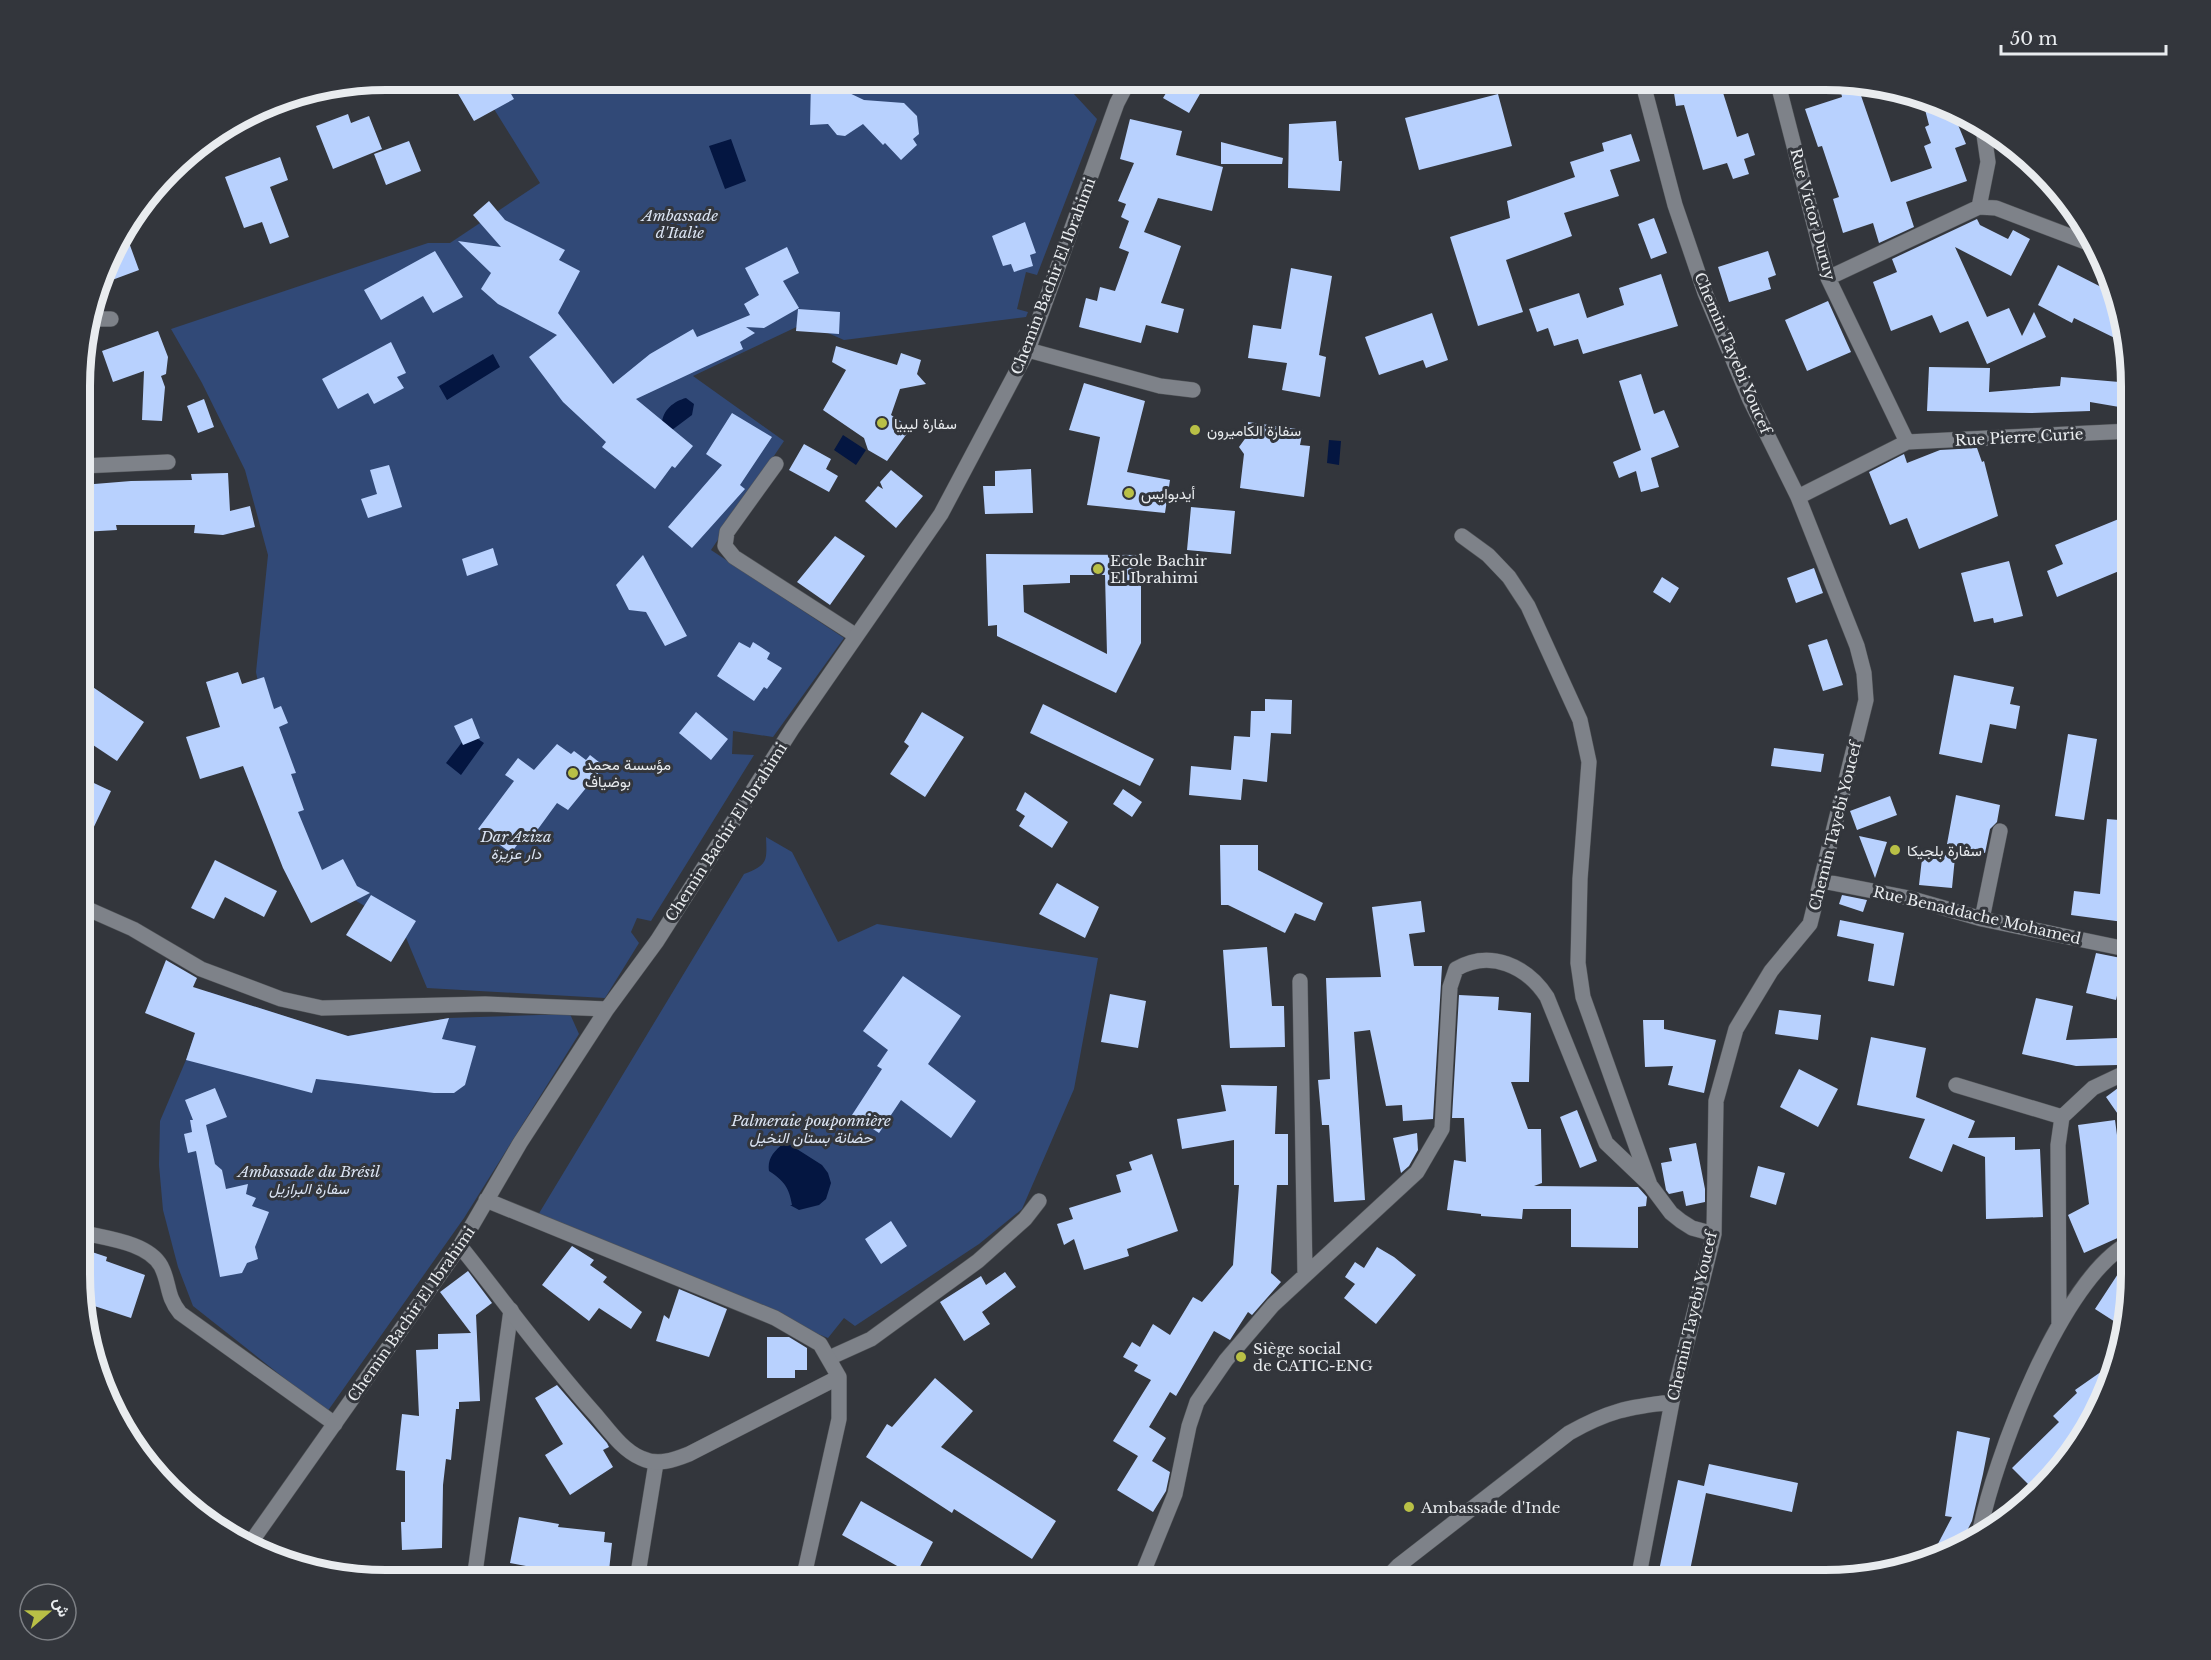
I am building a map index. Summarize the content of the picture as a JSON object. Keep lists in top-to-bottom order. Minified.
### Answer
{"streets":{"street":["Rue Victor Duruy","Chemin Bachir El Ibrahimi","Chemin Tayebi Youcef","Rue Pierre Curie","Rue Benaddache Mohamed"]},"crossings":[["Rue Victor Duruy","Rue Pierre Curie"],["Chemin Tayebi Youcef","Rue Benaddache Mohamed"]],"parks":["Ambassade d'Italie","Dar Aziza دار عزيزة","Palmeraie pouponnière حضانة بستان النخيل","Ambassade du Brésil سفارة البرازيل"],"places":["سفارة ليبيا","سفارة الكاميرون","أيدبوايس","Ecole Bachir El Ibrahimi","مؤسسة محمد بوضياف","سفارة بلجيكا","Siège social de CATIC-ENG","Ambassade d'Inde"],"scale_bar":"50 m","north":"right"}
